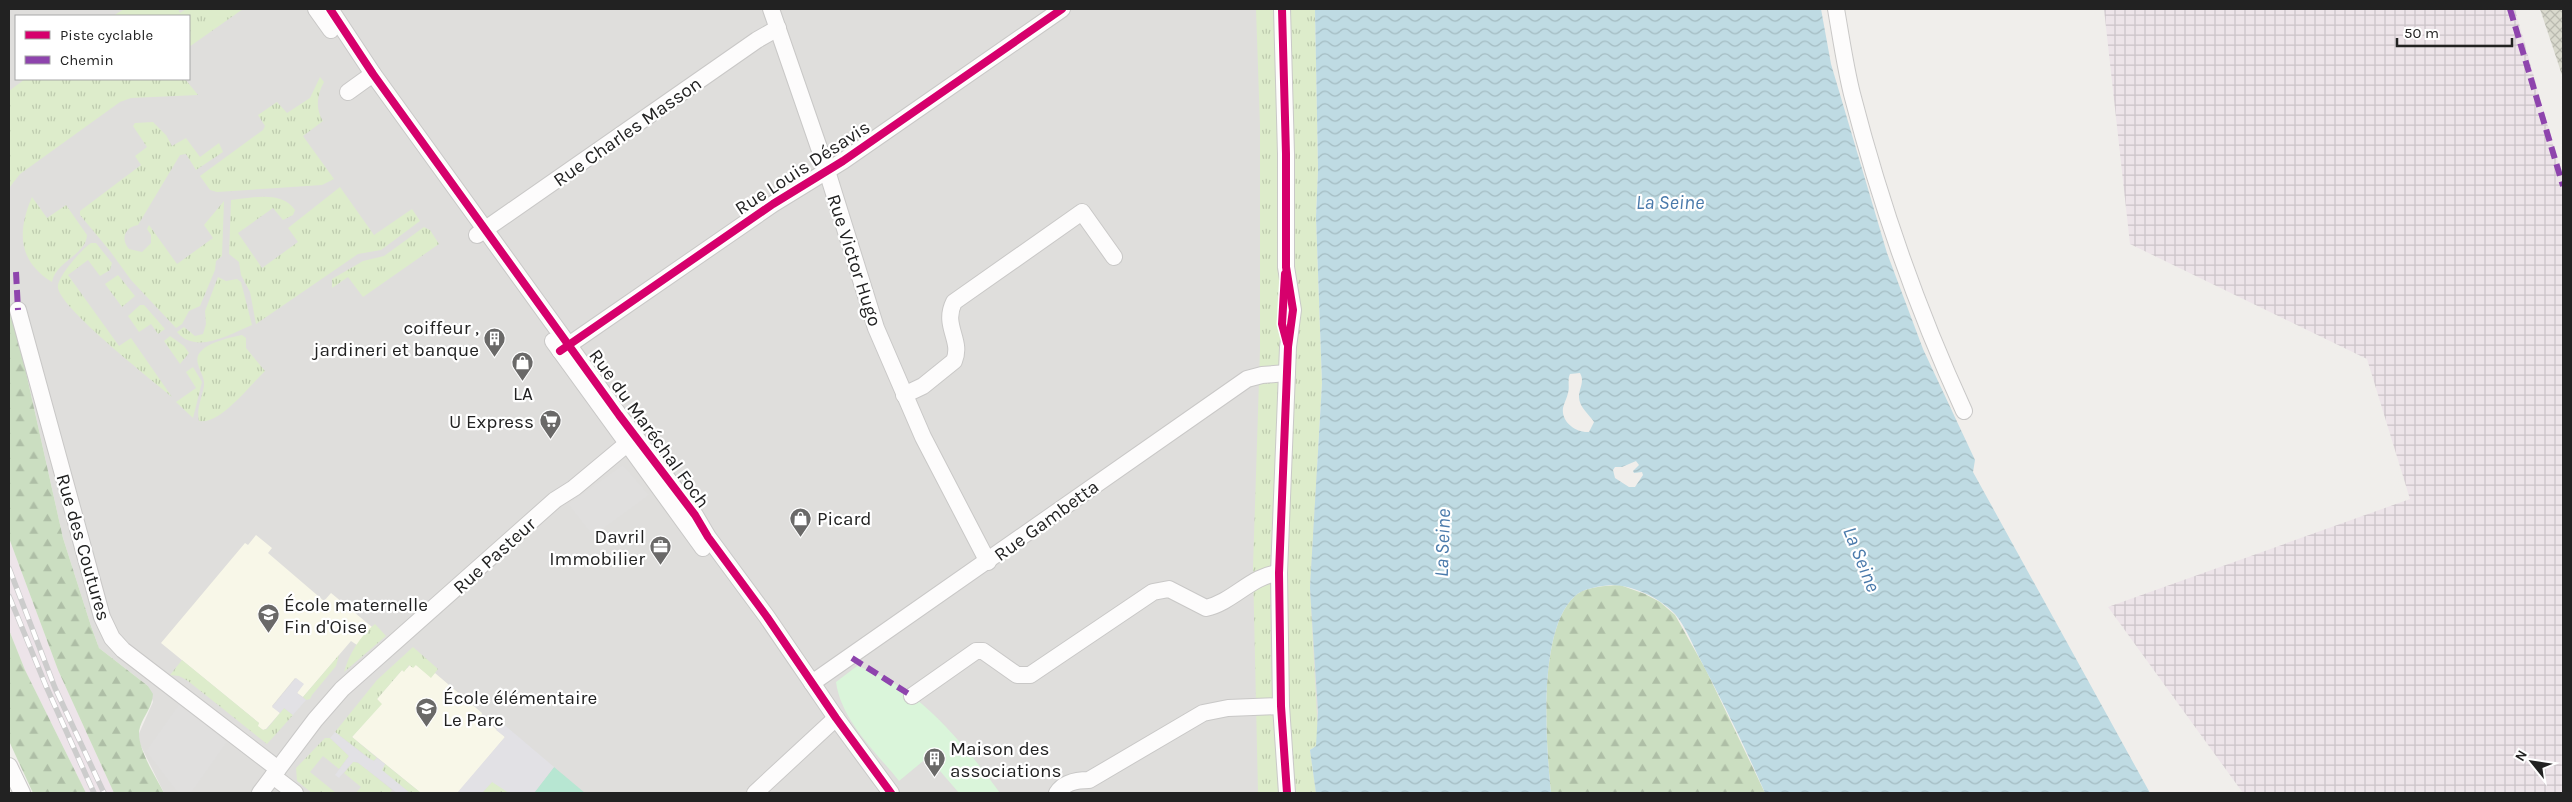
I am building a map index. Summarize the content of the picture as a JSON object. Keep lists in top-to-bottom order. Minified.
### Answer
{"streets":{"street":["Rue Charles Masson","Rue Louis Désavis","Rue Victor Hugo","Rue du Maréchal Foch","Rue Gambetta","Rue des Coutures","Rue Pasteur"]},"crossings":[["Rue Charles Masson","Rue Victor Hugo"],["Rue Charles Masson","Rue du Maréchal Foch"],["Rue Louis Désavis","Rue Victor Hugo"],["Rue Louis Désavis","Rue du Maréchal Foch"],["Rue Victor Hugo","Rue Gambetta"],["Rue du Maréchal Foch","Rue Gambetta"],["Rue du Maréchal Foch","Rue Pasteur"],["Rue des Coutures","Rue Pasteur"]],"water":["La Seine"],"places":{"building":["coiffeur , jardineri et banque","Maison des associations"],"shop":["LA","Picard"],"supermarket":["U Express"],"office":["Davril Immobilier"],"school or university":["École maternelle Fin d'Oise","École élémentaire Le Parc"]},"legend":["Piste cyclable","Chemin"],"scale_bar":"50 m","north":"top left"}
